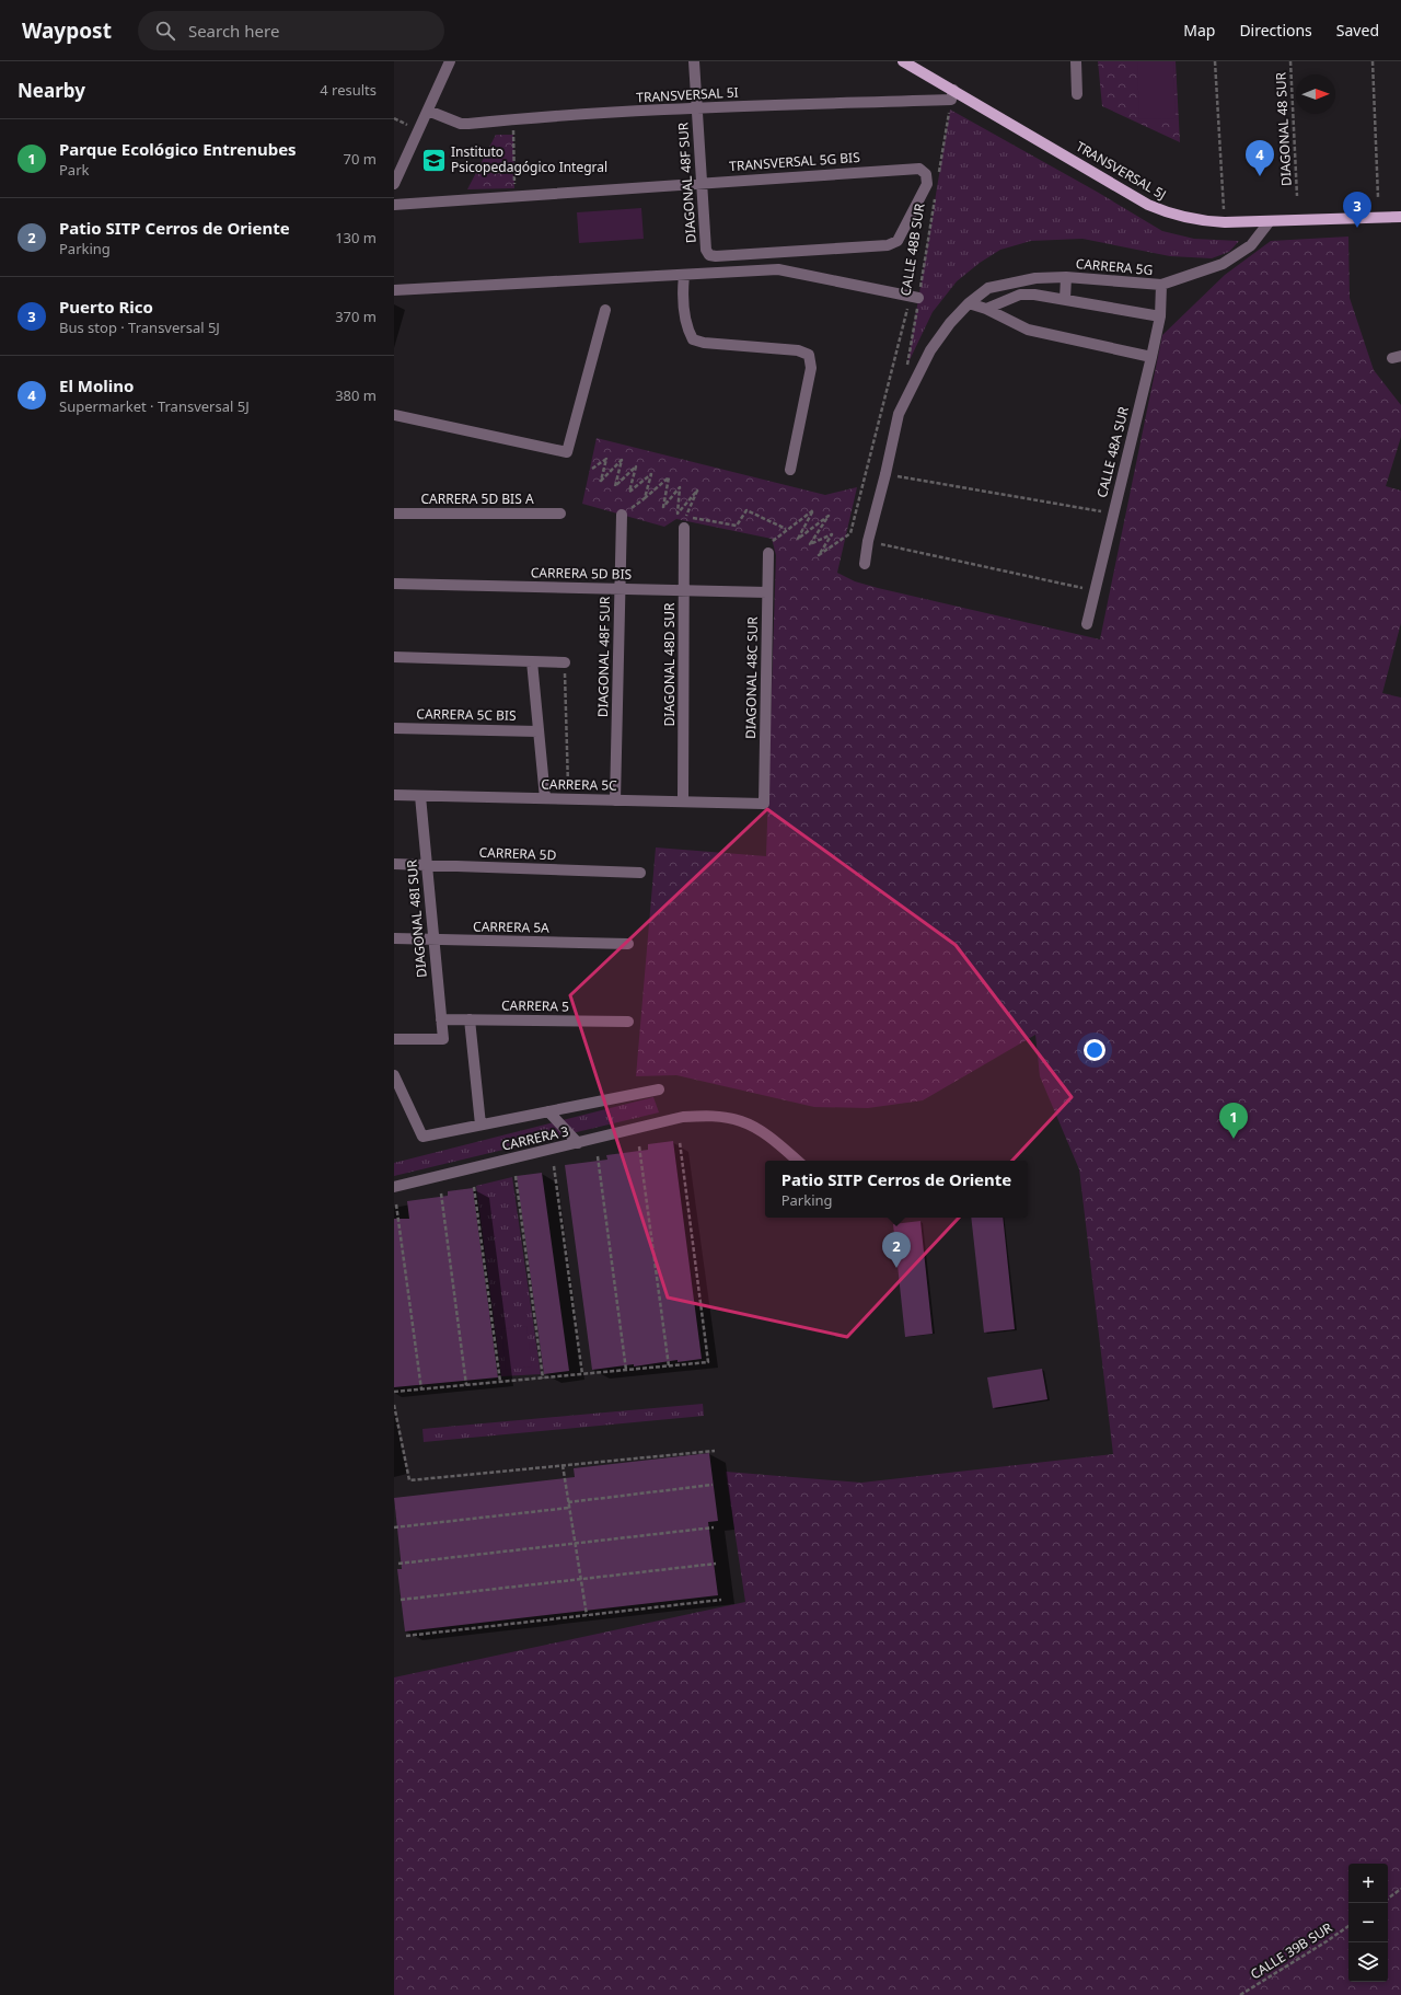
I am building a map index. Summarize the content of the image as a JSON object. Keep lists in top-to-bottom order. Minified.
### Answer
{"streets":{"main road":["TRANSVERSAL 5J"],"street":["TRANSVERSAL 5I","TRANSVERSAL 5G BIS","DIAGONAL 48F SUR","CARRERA 5G","CALLE 48A SUR","CARRERA 5D BIS A","CARRERA 5D BIS","DIAGONAL 48D SUR","DIAGONAL 48C SUR","CARRERA 5C BIS","CARRERA 5C","CARRERA 5D","DIAGONAL 48I SUR","CARRERA 5A","CARRERA 5","CARRERA 3"],"path":["DIAGONAL 48 SUR","CALLE 48B SUR","CALLE 39B SUR"]},"crossings":[["TRANSVERSAL 5I","TRANSVERSAL 5J"],["TRANSVERSAL 5I","DIAGONAL 48F SUR"],["TRANSVERSAL 5G BIS","DIAGONAL 48F SUR"],["TRANSVERSAL 5J","CARRERA 5G"],["DIAGONAL 48F SUR","CARRERA 5D BIS"],["DIAGONAL 48F SUR","CARRERA 5C"],["CARRERA 5G","CALLE 48A SUR"],["CARRERA 5D BIS","DIAGONAL 48D SUR"],["CARRERA 5D BIS","DIAGONAL 48C SUR"],["DIAGONAL 48D SUR","CARRERA 5C"],["DIAGONAL 48C SUR","CARRERA 5C"],["CARRERA 5C","DIAGONAL 48I SUR"],["CARRERA 5D","DIAGONAL 48I SUR"],["DIAGONAL 48I SUR","CARRERA 5A"],["DIAGONAL 48I SUR","CARRERA 5"]],"places":{"school or university":["Instituto Psicopedagógico Integral"]},"north":"right","page":{"header":"Waypost","search":"Search here","nav":["Map","Directions","Saved"],"heading":["Nearby","4 results"],"list":[{"mark":"1","name":"Parque Ecológico Entrenubes","note":"Park","value":"70 m"},{"mark":"2","name":"Patio SITP Cerros de Oriente","note":"Parking","value":"130 m"},{"mark":"3","name":"Puerto Rico","note":"Bus stop · Transversal 5J","value":"370 m"},{"mark":"4","name":"El Molino","note":"Supermarket · Transversal 5J","value":"380 m"}],"pins":["4","3","1","2"],"popup":["Patio SITP Cerros de Oriente","Parking"],"map_buttons":["+","−"]}}
